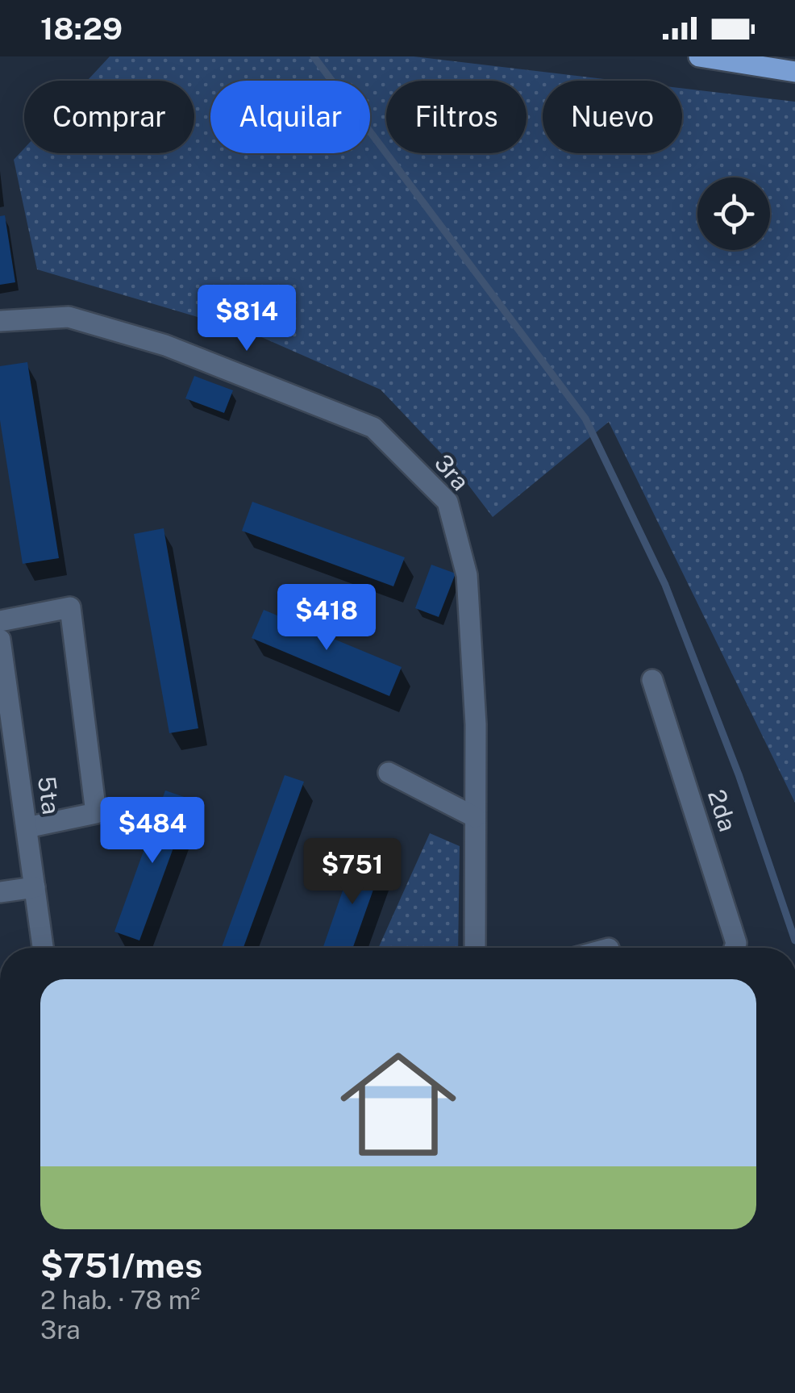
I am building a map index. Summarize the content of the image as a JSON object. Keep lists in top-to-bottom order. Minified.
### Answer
{"streets":{"street":["3ra","5ta","2da"]},"page":{"status":"18:29","chip":["Comprar","Alquilar","Filtros","Nuevo"],"price":["$814","$418","$484","$751"],"list":[{"name":"$751/mes","note":"2 hab. · 78 m² · 3ra"}]}}
